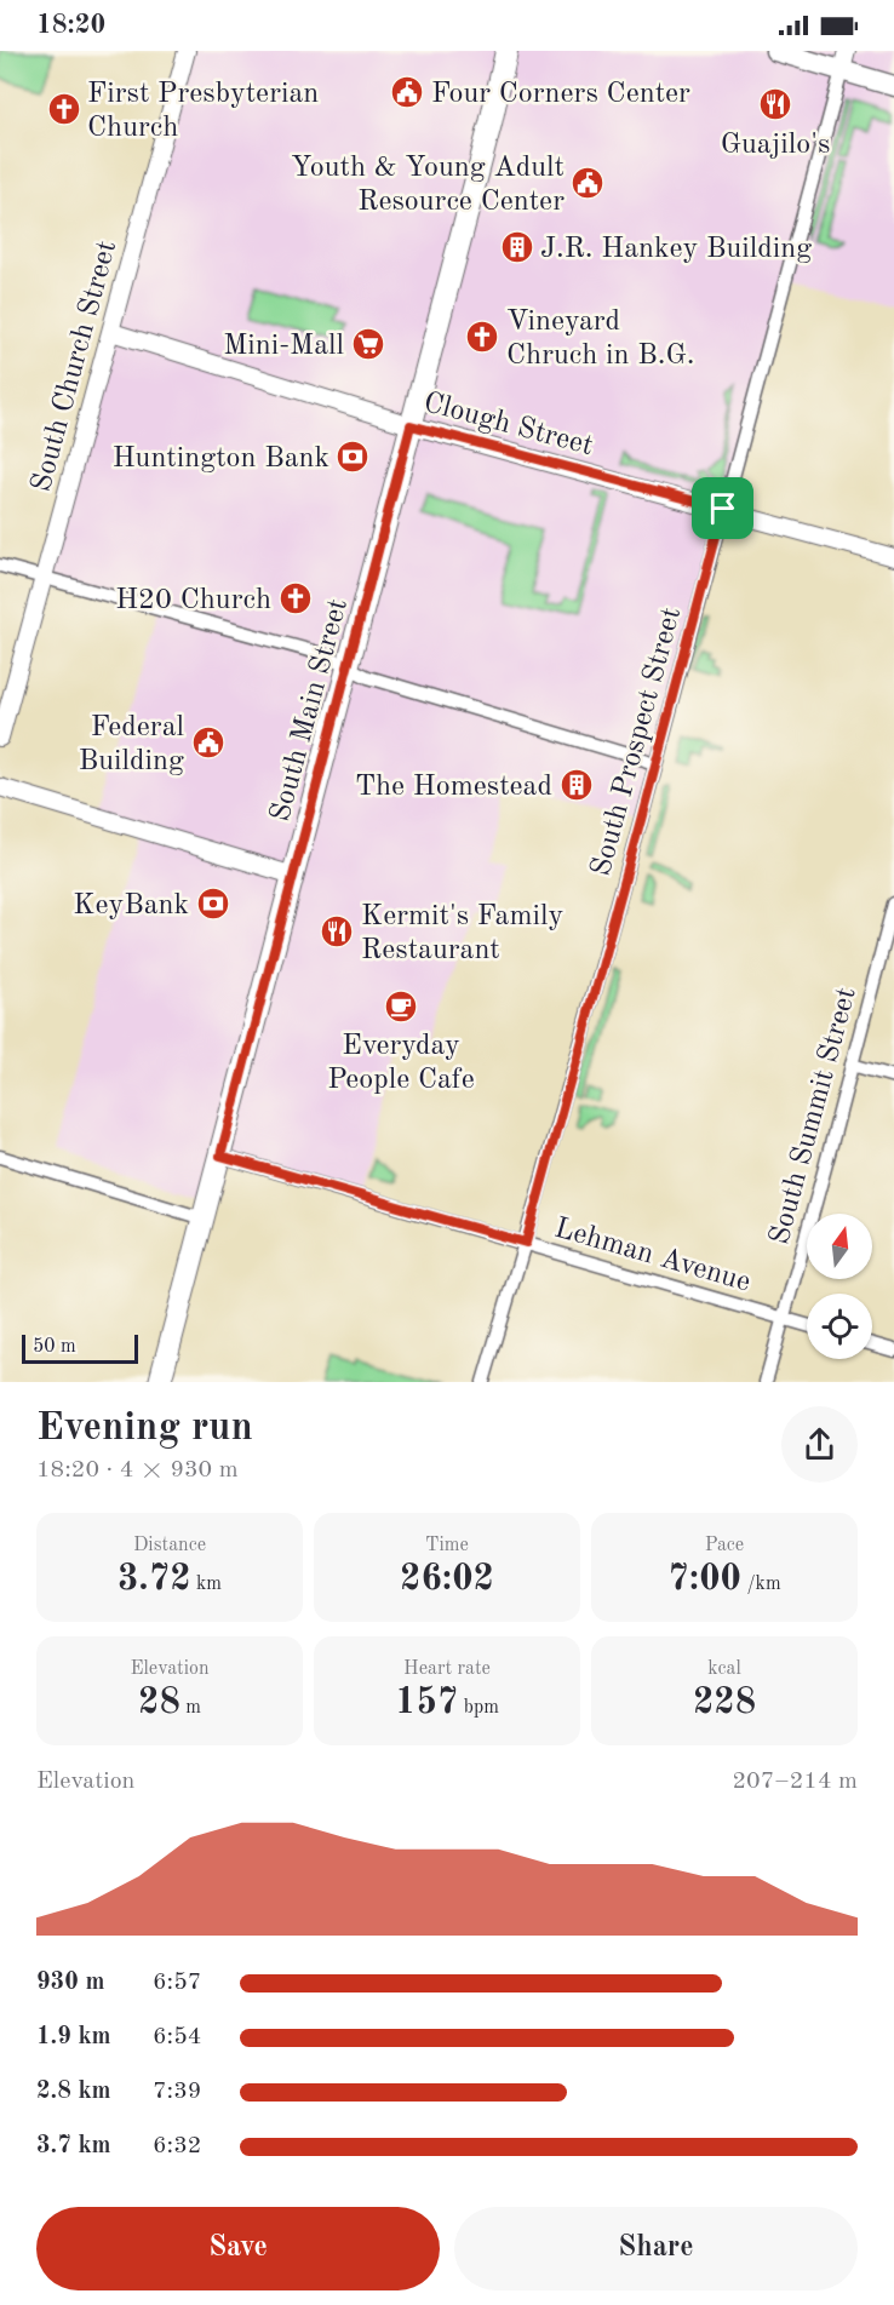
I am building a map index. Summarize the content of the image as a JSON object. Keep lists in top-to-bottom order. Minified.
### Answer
{"streets":{"main road":["South Main Street"],"street":["South Church Street","Clough Street","South Prospect Street","South Summit Street","Lehman Avenue"]},"crossings":[["South Church Street","Clough Street"],["Clough Street","South Main Street"],["Clough Street","South Prospect Street"],["South Main Street","Lehman Avenue"],["South Prospect Street","Lehman Avenue"],["South Summit Street","Lehman Avenue"]],"places":{"public building":["Four Corners Center","Youth & Young Adult Resource Center","Federal Building"],"restaurant":["Guajilo's","Kermit's Family Restaurant"],"church":["First Presbyterian Church","Vineyard Chruch in B.G.","H20 Church"],"building":["J.R. Hankey Building","The Homestead"],"supermarket":["Mini-Mall"],"bank":["Huntington Bank","KeyBank"],"cafe":["Everyday People Cafe"]},"scale_bar":"50 m","north":"top","page":{"status":"18:20","scale":"50 m","heading":["Evening run","18:20 · 4 × 930 m"],"stats":[["Distance","3.72 km"],["Time","26:02"],["Pace","7:00 /km"],["Elevation","28 m"],["Heart rate","157 bpm"],["kcal","228"]],"chart":["Elevation","207–214 m"],"list":[{"name":"930 m","note":"6:57"},{"name":"1.9 km","note":"6:54"},{"name":"2.8 km","note":"7:39"},{"name":"3.7 km","note":"6:32"}],"buttons":["Save","Share"]}}
